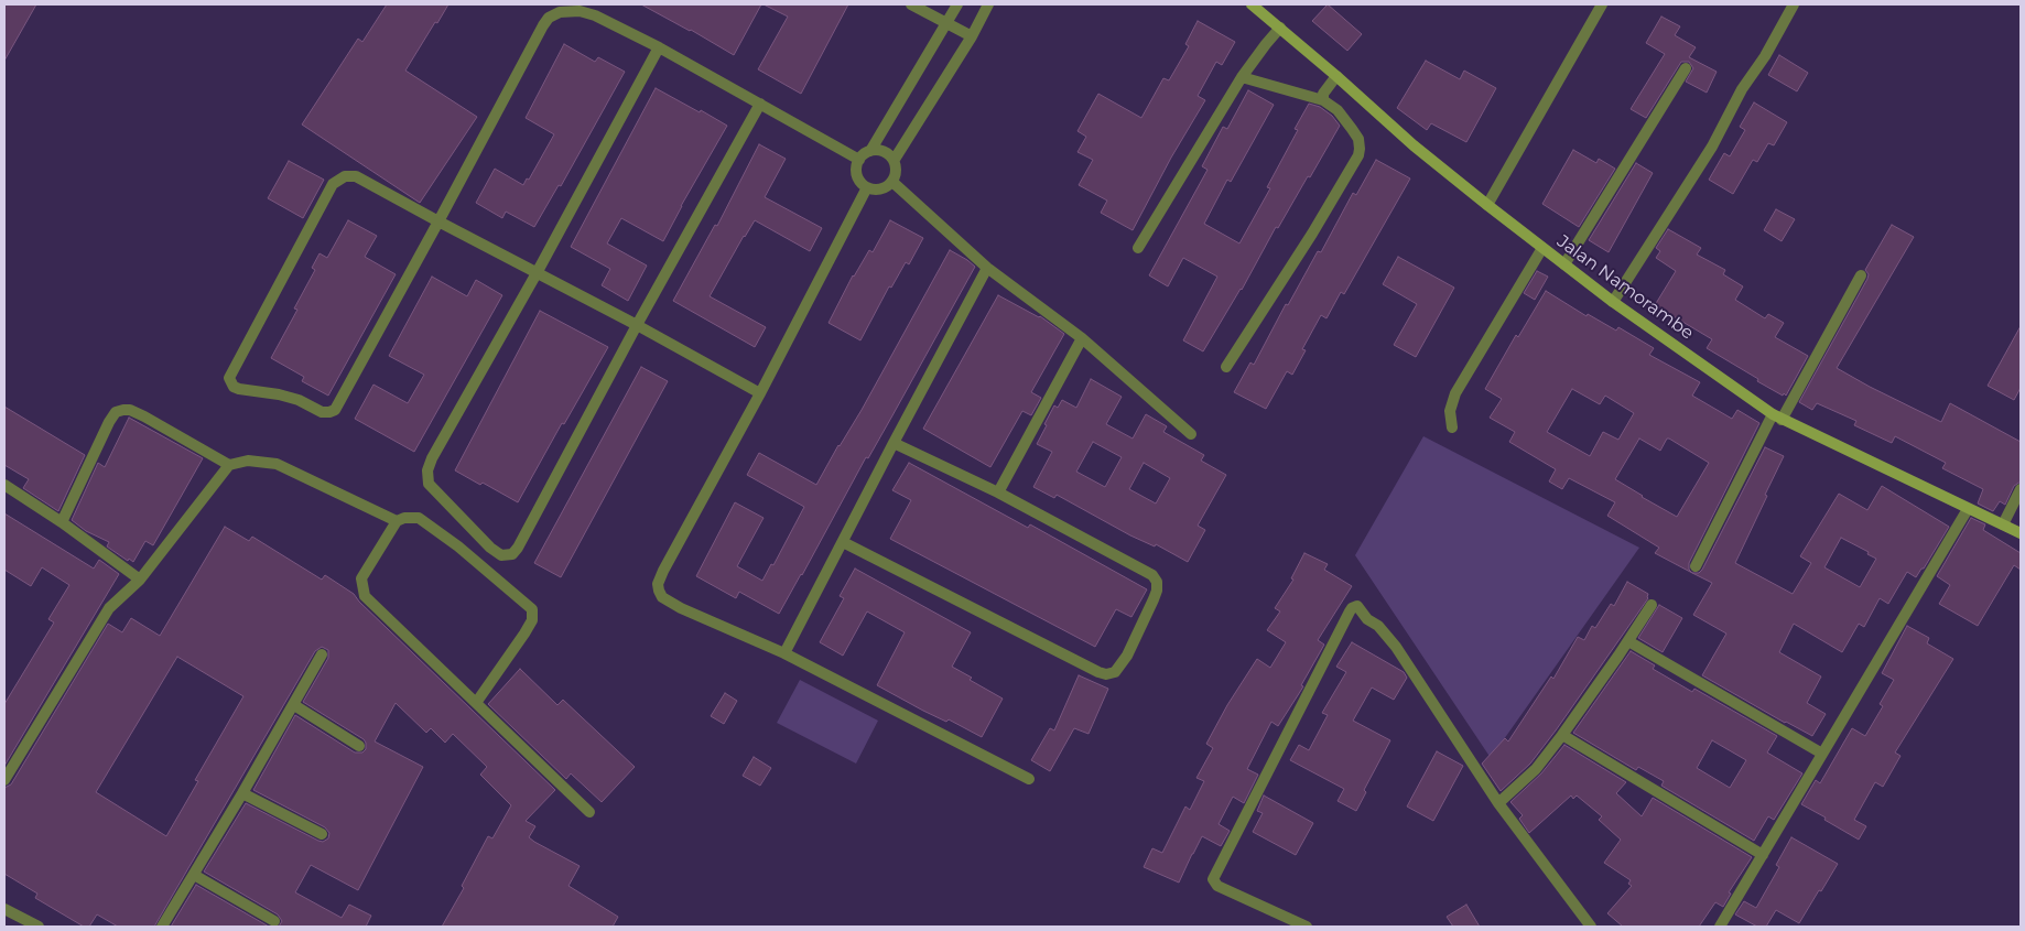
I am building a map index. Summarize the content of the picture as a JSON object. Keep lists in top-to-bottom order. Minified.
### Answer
{"streets":{"main road":["Jalan Namorambe"]}}
